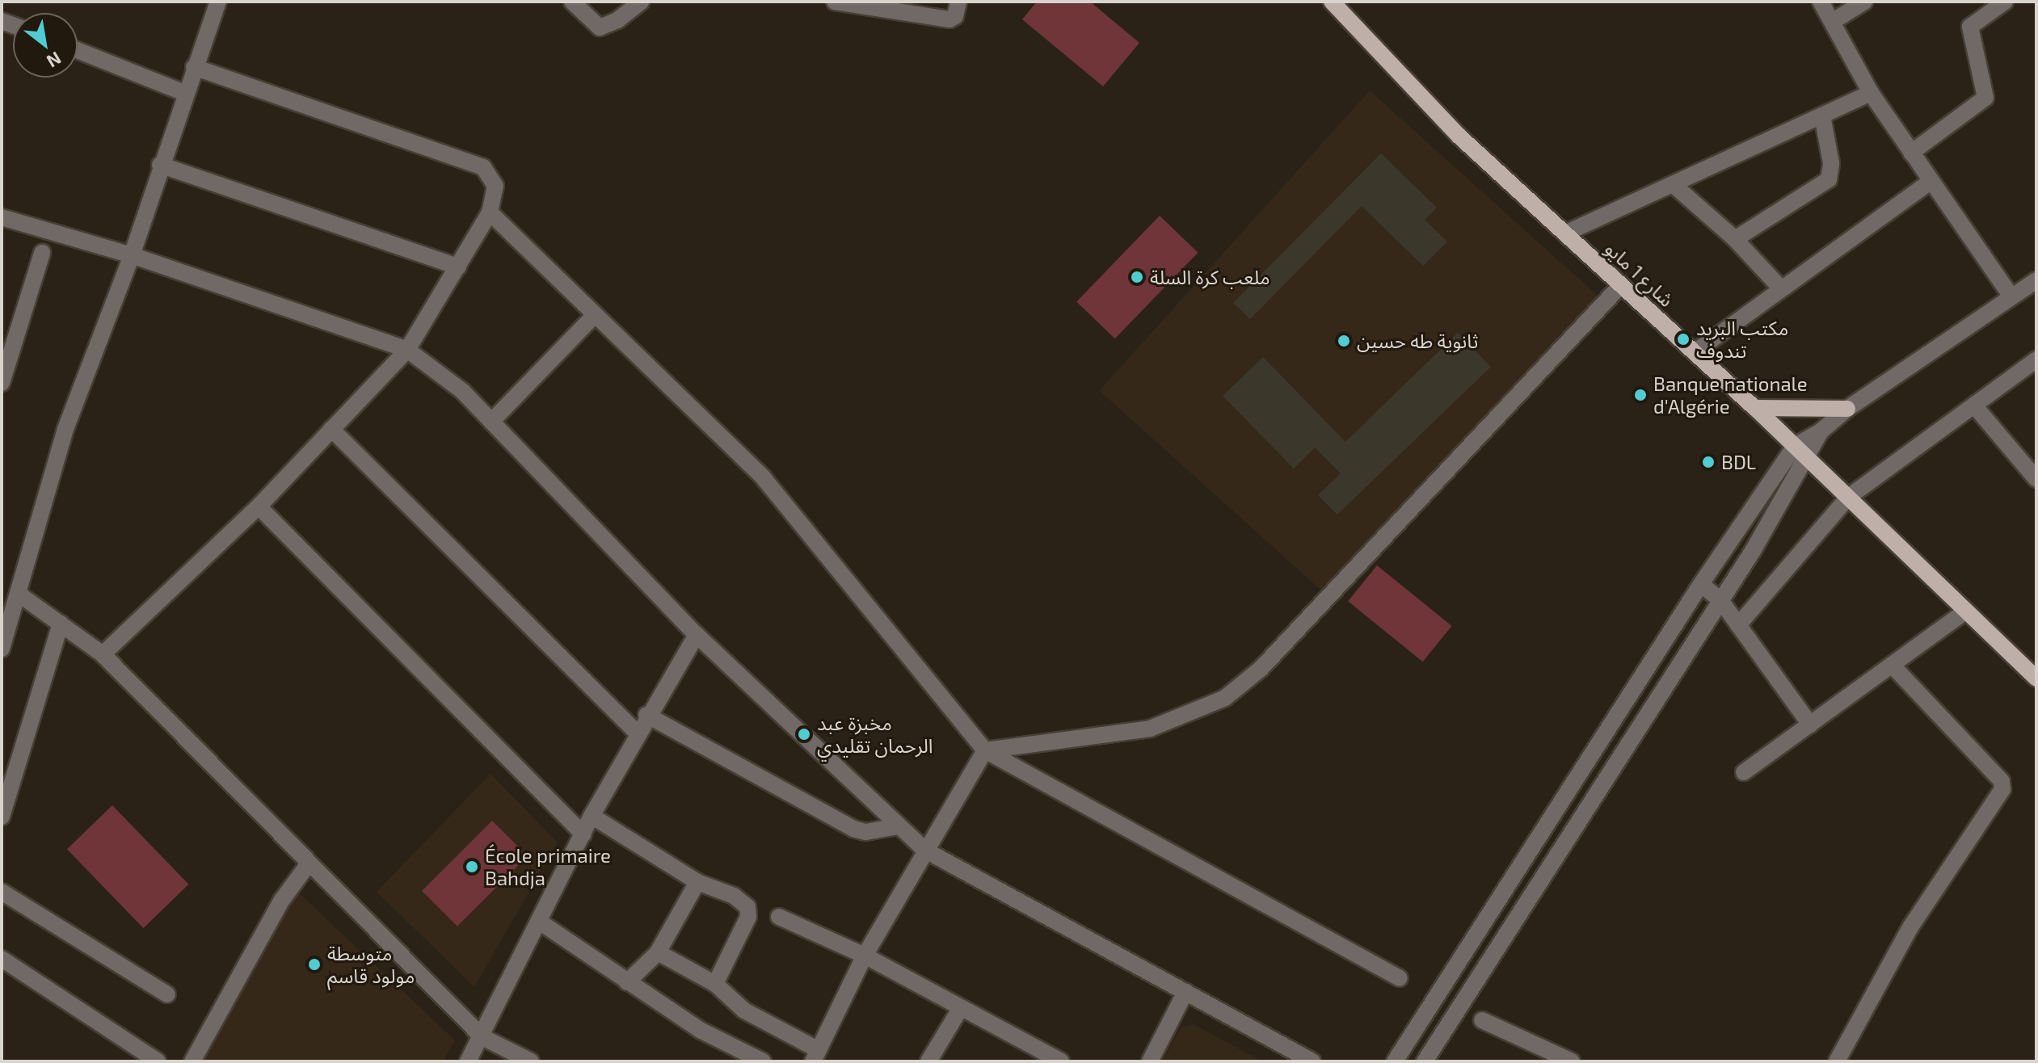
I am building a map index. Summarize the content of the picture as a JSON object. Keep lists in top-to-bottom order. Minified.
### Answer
{"streets":{"main road":["شارع 1 مايو"]},"places":["ملعب كرة السلة","مكتب البريد تندوف","ثانوية طه حسين","Banque nationale d'Algérie","BDL","مخبزة عبد الرحمان تقليدي","École primaire Bahdja","متوسطة مولود قاسم"],"north":"bottom right"}
